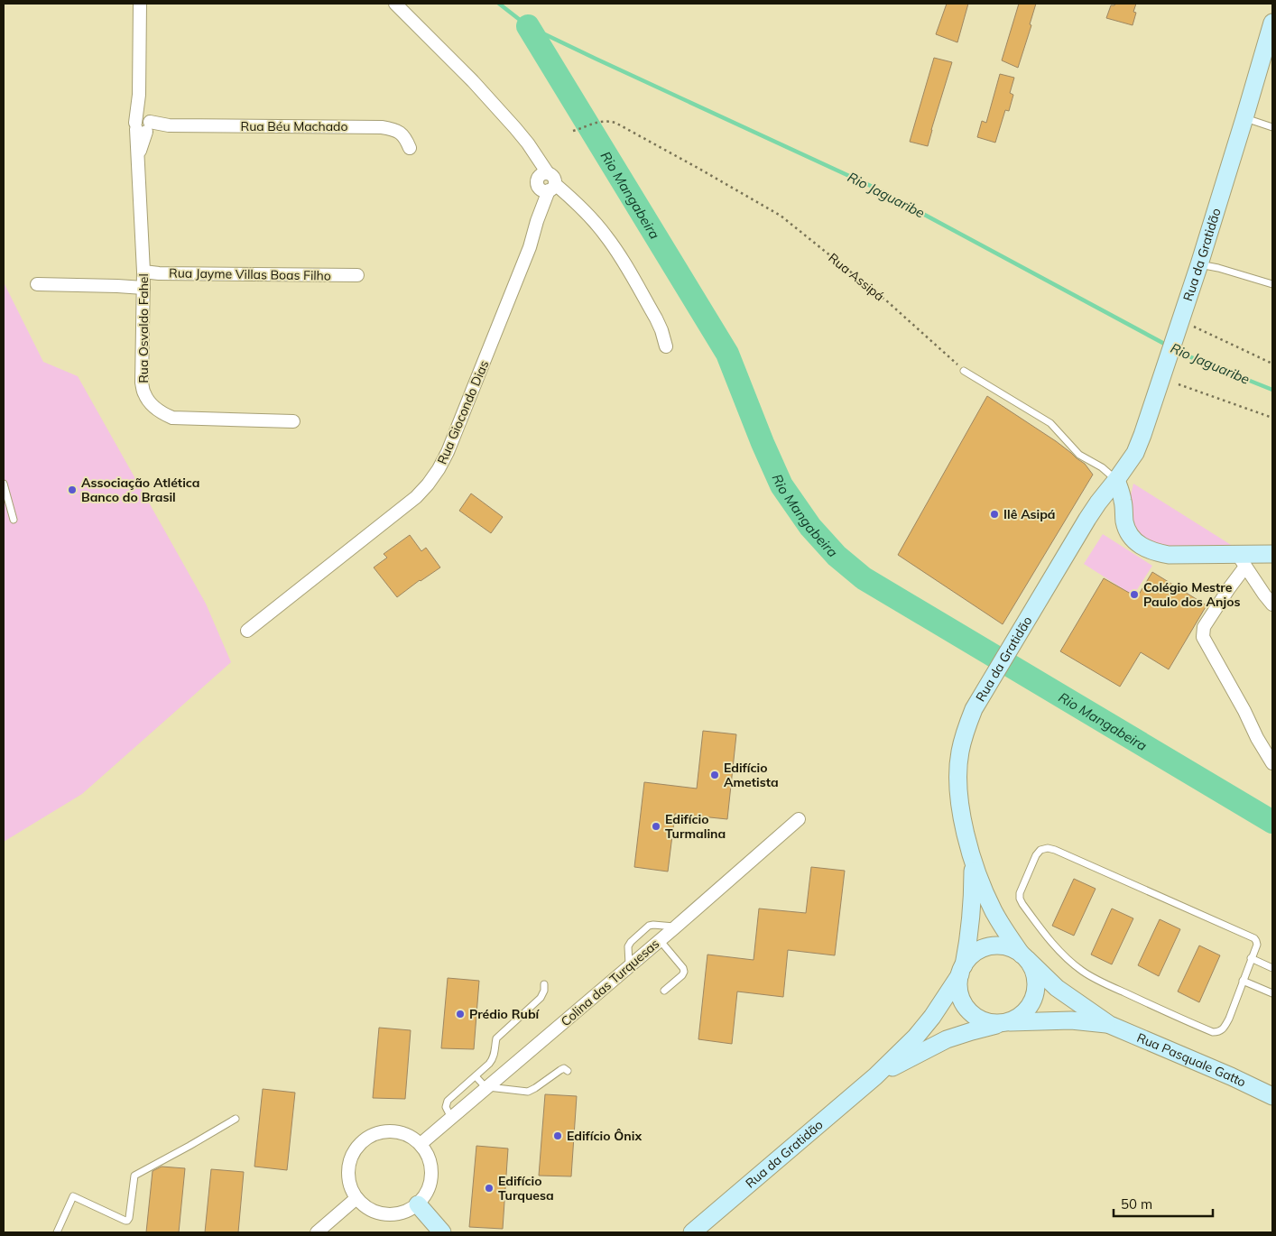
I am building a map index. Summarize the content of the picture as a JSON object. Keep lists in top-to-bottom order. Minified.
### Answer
{"streets":{"street":["Rua Béu Machado","Rua da Gratidão","Rua Jayme Villas Boas Filho","Rua Osvaldo Fahel","Rua Giocondo Dias","Colina das Turquesas","Rua Pasquale Gatto"],"path":["Rua Assipá"]},"crossings":[["Rua Béu Machado","Rua Osvaldo Fahel"],["Rua da Gratidão","Rua Pasquale Gatto"],["Rua Jayme Villas Boas Filho","Rua Osvaldo Fahel"]],"water":["Rio Mangabeira","Rio Jaguaribe"],"places":["Associação Atlética Banco do Brasil","Ilê Asipá","Colégio Mestre Paulo dos Anjos","Edifício Ametista","Edifício Turmalina","Prédio Rubí","Edifício Ônix","Edifício Turquesa"],"scale_bar":"50 m"}
